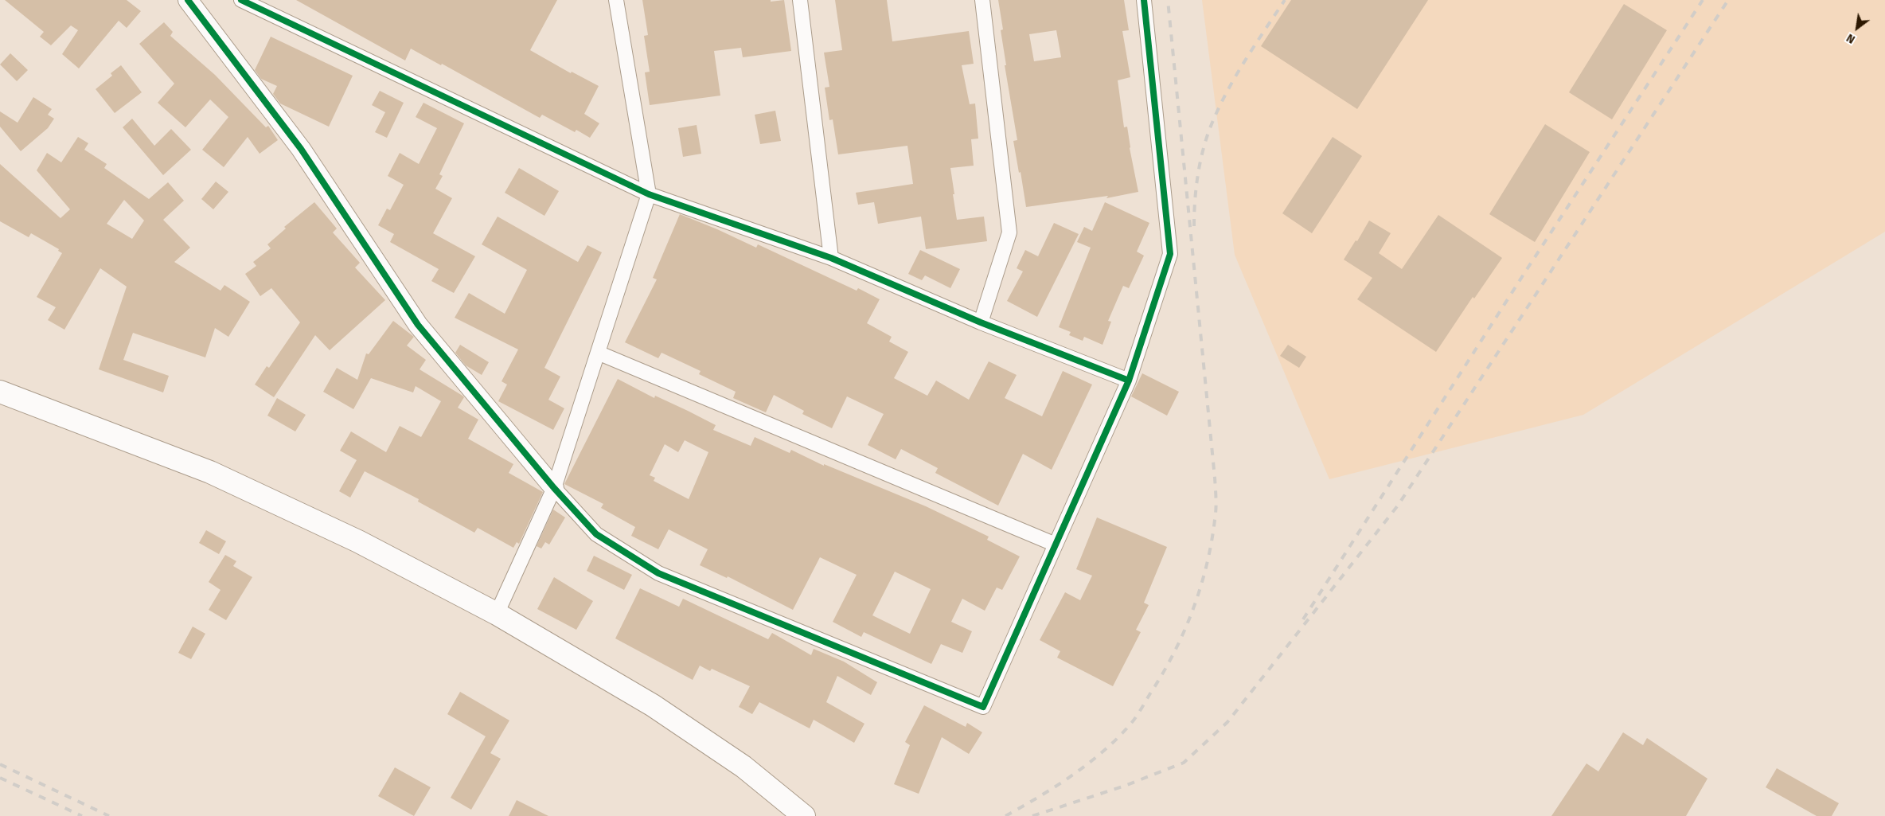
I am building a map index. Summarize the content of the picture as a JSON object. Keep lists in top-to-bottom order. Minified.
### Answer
{"north":"bottom left"}
